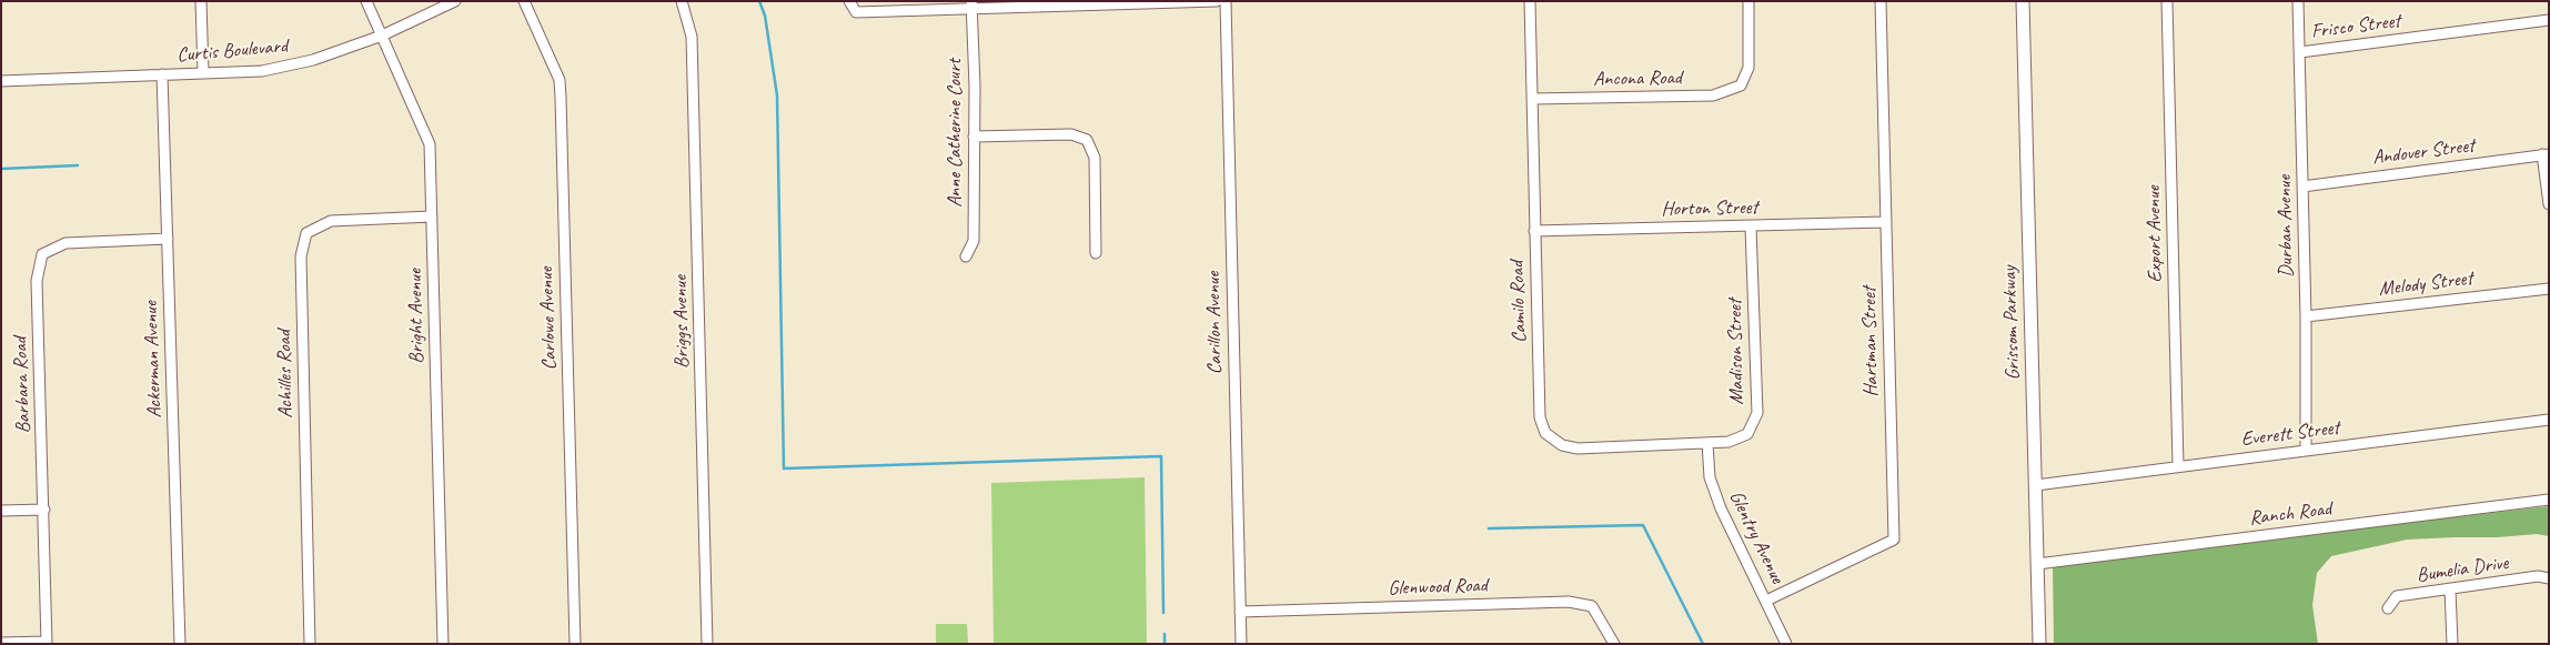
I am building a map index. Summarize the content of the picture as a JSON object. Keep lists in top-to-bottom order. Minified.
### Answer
{"streets":{"main road":["Grissom Parkway"],"street":["Frisco Street","Curtis Boulevard","Ancona Road","Anne Catherine Court","Andover Street","Horton Street","Durban Avenue","Export Avenue","Melody Street","Camilo Road","Bright Avenue","Carlowe Avenue","Briggs Avenue","Carillon Avenue","Hartman Street","Madison Street","Ackerman Avenue","Achilles Road","Barbara Road","Everett Street","Ranch Road","Glentry Avenue","Bumelia Drive","Glenwood Road"]},"crossings":[["Frisco Street","Durban Avenue"],["Curtis Boulevard","Bright Avenue"],["Curtis Boulevard","Ackerman Avenue"],["Ancona Road","Camilo Road"],["Andover Street","Durban Avenue"],["Horton Street","Camilo Road"],["Horton Street","Hartman Street"],["Horton Street","Madison Street"],["Durban Avenue","Melody Street"],["Durban Avenue","Everett Street"],["Export Avenue","Everett Street"],["Camilo Road","Madison Street"],["Camilo Road","Glentry Avenue"],["Bright Avenue","Achilles Road"],["Carillon Avenue","Glenwood Road"],["Grissom Parkway","Everett Street"],["Grissom Parkway","Ranch Road"],["Hartman Street","Glentry Avenue"],["Madison Street","Glentry Avenue"],["Ackerman Avenue","Barbara Road"]]}
